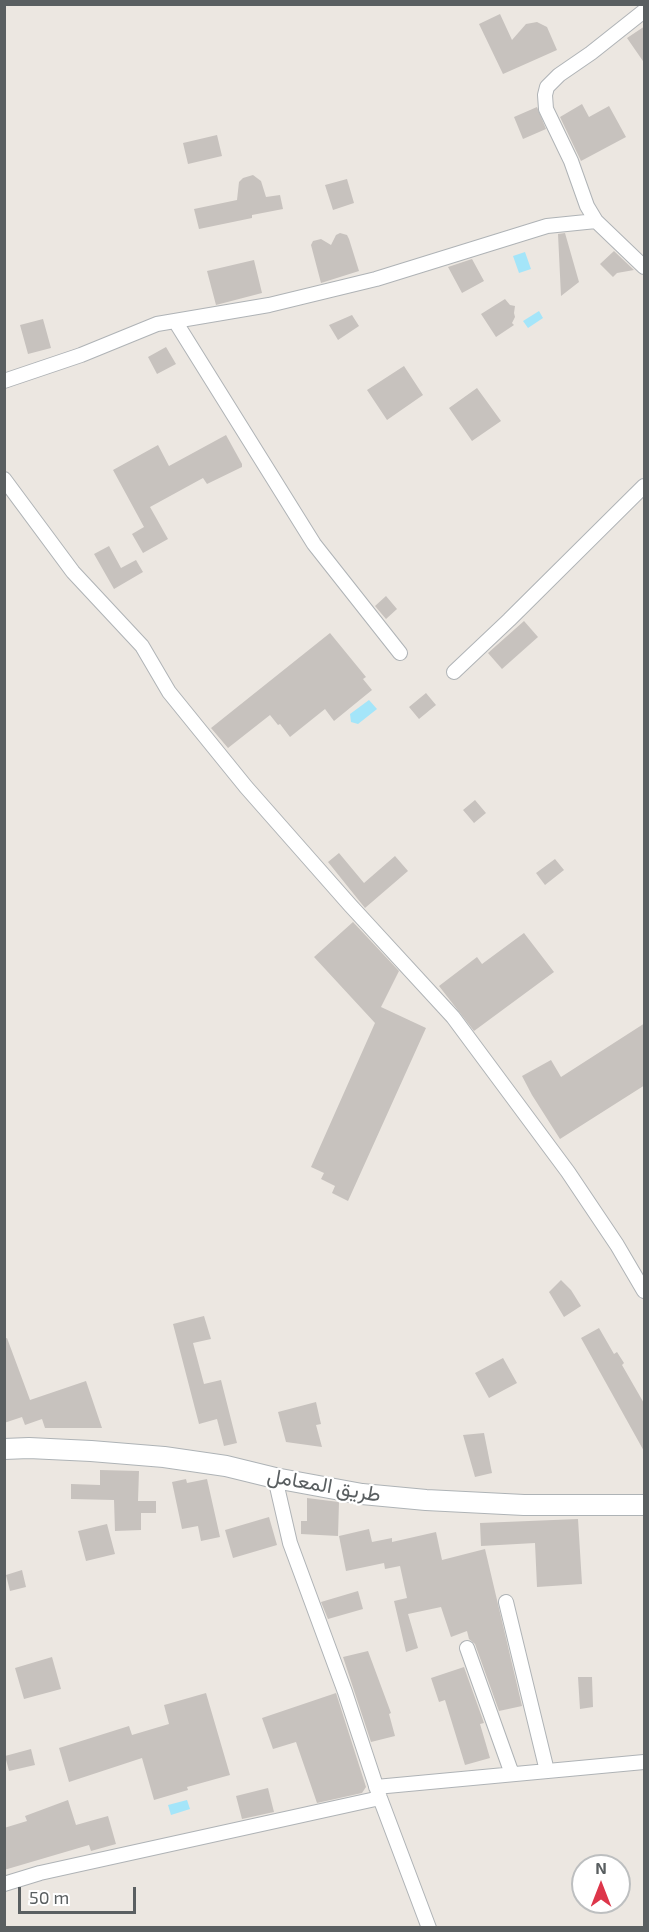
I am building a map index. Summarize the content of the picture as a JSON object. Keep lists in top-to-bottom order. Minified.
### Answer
{"streets":{"main road":["طريق المعامل"]},"scale_bar":"50 m","north":"top"}
